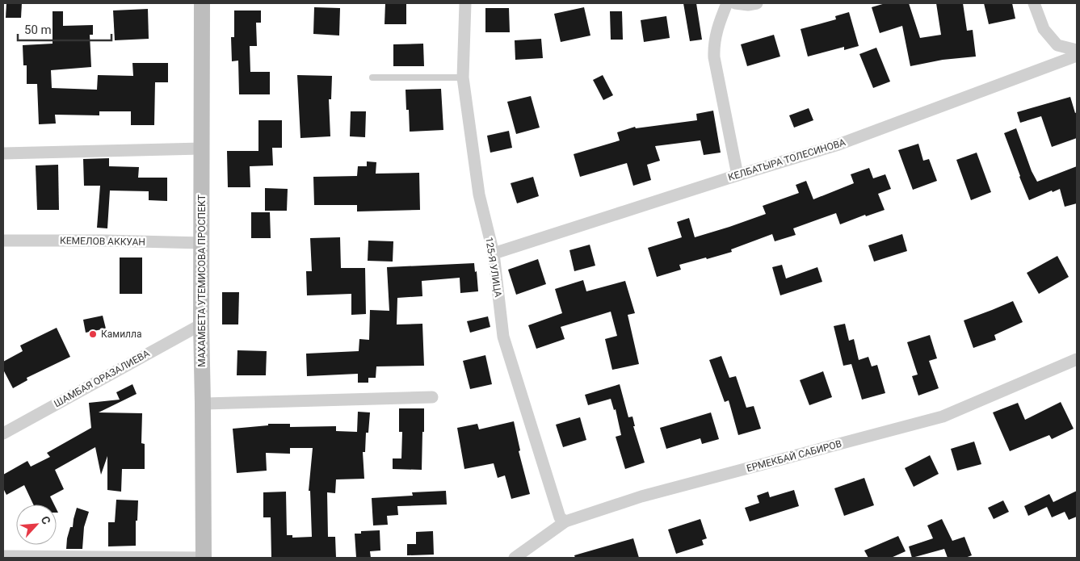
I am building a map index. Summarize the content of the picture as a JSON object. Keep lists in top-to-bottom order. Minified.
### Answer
{"streets":{"street":["КЕЛБАТЫРА ТОЛЕСИНОВА","КЕМЕЛОВ АККУАН","125-Я УЛИЦА","МАХАМБЕТА УТЕМИСОВА ПРОСПЕКТ","ШАМБАЯ ОРАЗАЛИЕВА","ЕРМЕКБАЙ САБИРОВ"]},"crossings":[["КЕЛБАТЫРА ТОЛЕСИНОВА","125-Я УЛИЦА"],["КЕМЕЛОВ АККУАН","МАХАМБЕТА УТЕМИСОВА ПРОСПЕКТ"],["125-Я УЛИЦА","ЕРМЕКБАЙ САБИРОВ"],["МАХАМБЕТА УТЕМИСОВА ПРОСПЕКТ","ШАМБАЯ ОРАЗАЛИЕВА"]],"places":["Камилла"],"scale_bar":"50 m","north":"top right"}
